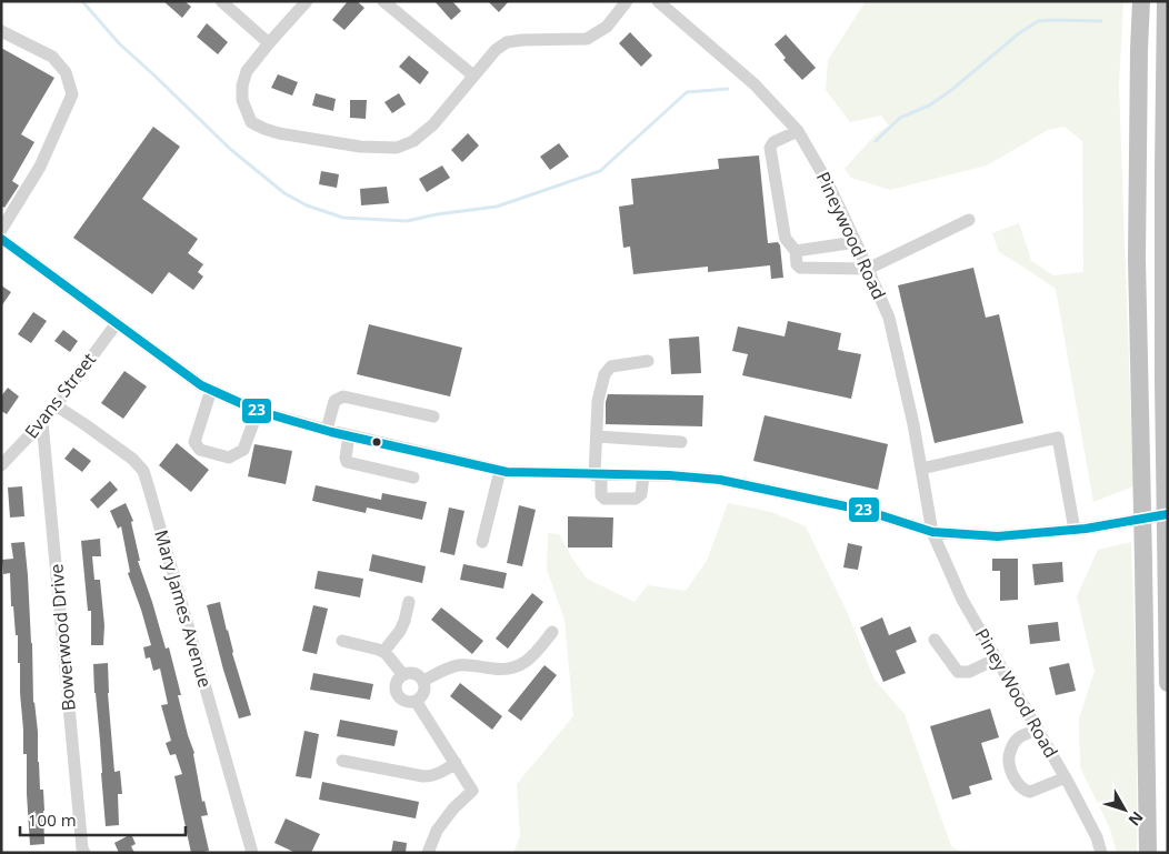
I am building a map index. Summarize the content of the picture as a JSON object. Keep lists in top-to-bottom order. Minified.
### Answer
{"streets":{"street":["Pineywood Road","Evans Street","Mary James Avenue","Bowerwood Drive","Piney Wood Road"]},"crossings":[["Pineywood Road","Piney Wood Road"],["Evans Street","Mary James Avenue"],["Evans Street","Bowerwood Drive"]],"lines":["transit line 23"],"scale_bar":"100 m","north":"bottom right"}
